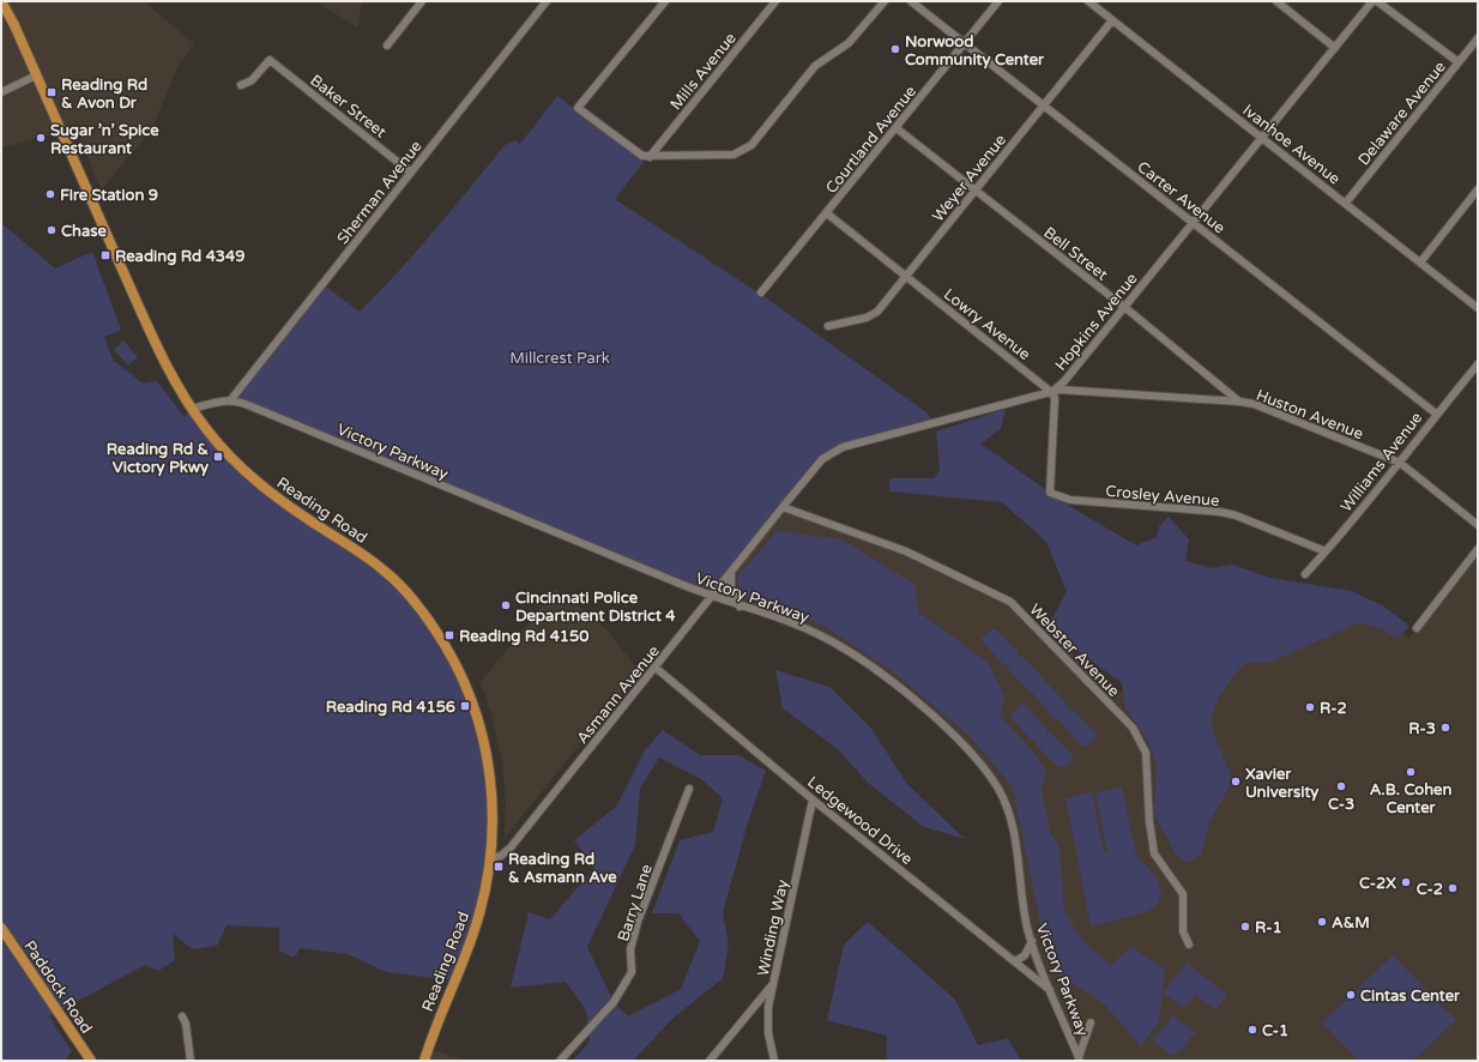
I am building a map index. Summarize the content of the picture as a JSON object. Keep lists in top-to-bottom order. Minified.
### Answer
{"streets":{"main road":["Reading Road","Paddock Road"],"street":["Mills Avenue","Baker Street","Delaware Avenue","Courtland Avenue","Ivanhoe Avenue","Weyer Avenue","Sherman Avenue","Carter Avenue","Bell Street","Hopkins Avenue","Lowry Avenue","Huston Avenue","Victory Parkway","Williams Avenue","Crosley Avenue","Webster Avenue","Asmann Avenue","Ledgewood Drive","Barry Lane","Winding Way"]},"crossings":[["Baker Street","Sherman Avenue"],["Delaware Avenue","Ivanhoe Avenue"],["Courtland Avenue","Carter Avenue"],["Courtland Avenue","Bell Street"],["Courtland Avenue","Lowry Avenue"],["Ivanhoe Avenue","Weyer Avenue"],["Ivanhoe Avenue","Hopkins Avenue"],["Weyer Avenue","Carter Avenue"],["Weyer Avenue","Bell Street"],["Weyer Avenue","Lowry Avenue"],["Sherman Avenue","Victory Parkway"],["Carter Avenue","Hopkins Avenue"],["Carter Avenue","Williams Avenue"],["Bell Street","Hopkins Avenue"],["Bell Street","Huston Avenue"],["Hopkins Avenue","Lowry Avenue"],["Hopkins Avenue","Huston Avenue"],["Hopkins Avenue","Crosley Avenue"],["Hopkins Avenue","Webster Avenue"],["Hopkins Avenue","Asmann Avenue"],["Lowry Avenue","Huston Avenue"],["Lowry Avenue","Crosley Avenue"],["Huston Avenue","Williams Avenue"],["Huston Avenue","Crosley Avenue"],["Victory Parkway","Asmann Avenue"],["Victory Parkway","Ledgewood Drive"],["Williams Avenue","Crosley Avenue"],["Reading Road","Asmann Avenue"],["Asmann Avenue","Ledgewood Drive"],["Ledgewood Drive","Winding Way"]],"parks":["Millcrest Park"],"places":{"other":["Norwood Community Center","Sugar ’n’ Spice Restaurant","Fire Station 9","Chase","Cincinnati Police Department District 4","R-2","R-3","A.B. Cohen Center","Xavier University","C-3","C-2X","C-2","A&M","R-1","Cintas Center","C-1"],"transit":["Reading Rd & Avon Dr","Reading Rd 4349","Reading Rd & Victory Pkwy","Reading Rd 4150","Reading Rd 4156","Reading Rd & Asmann Ave"]}}
